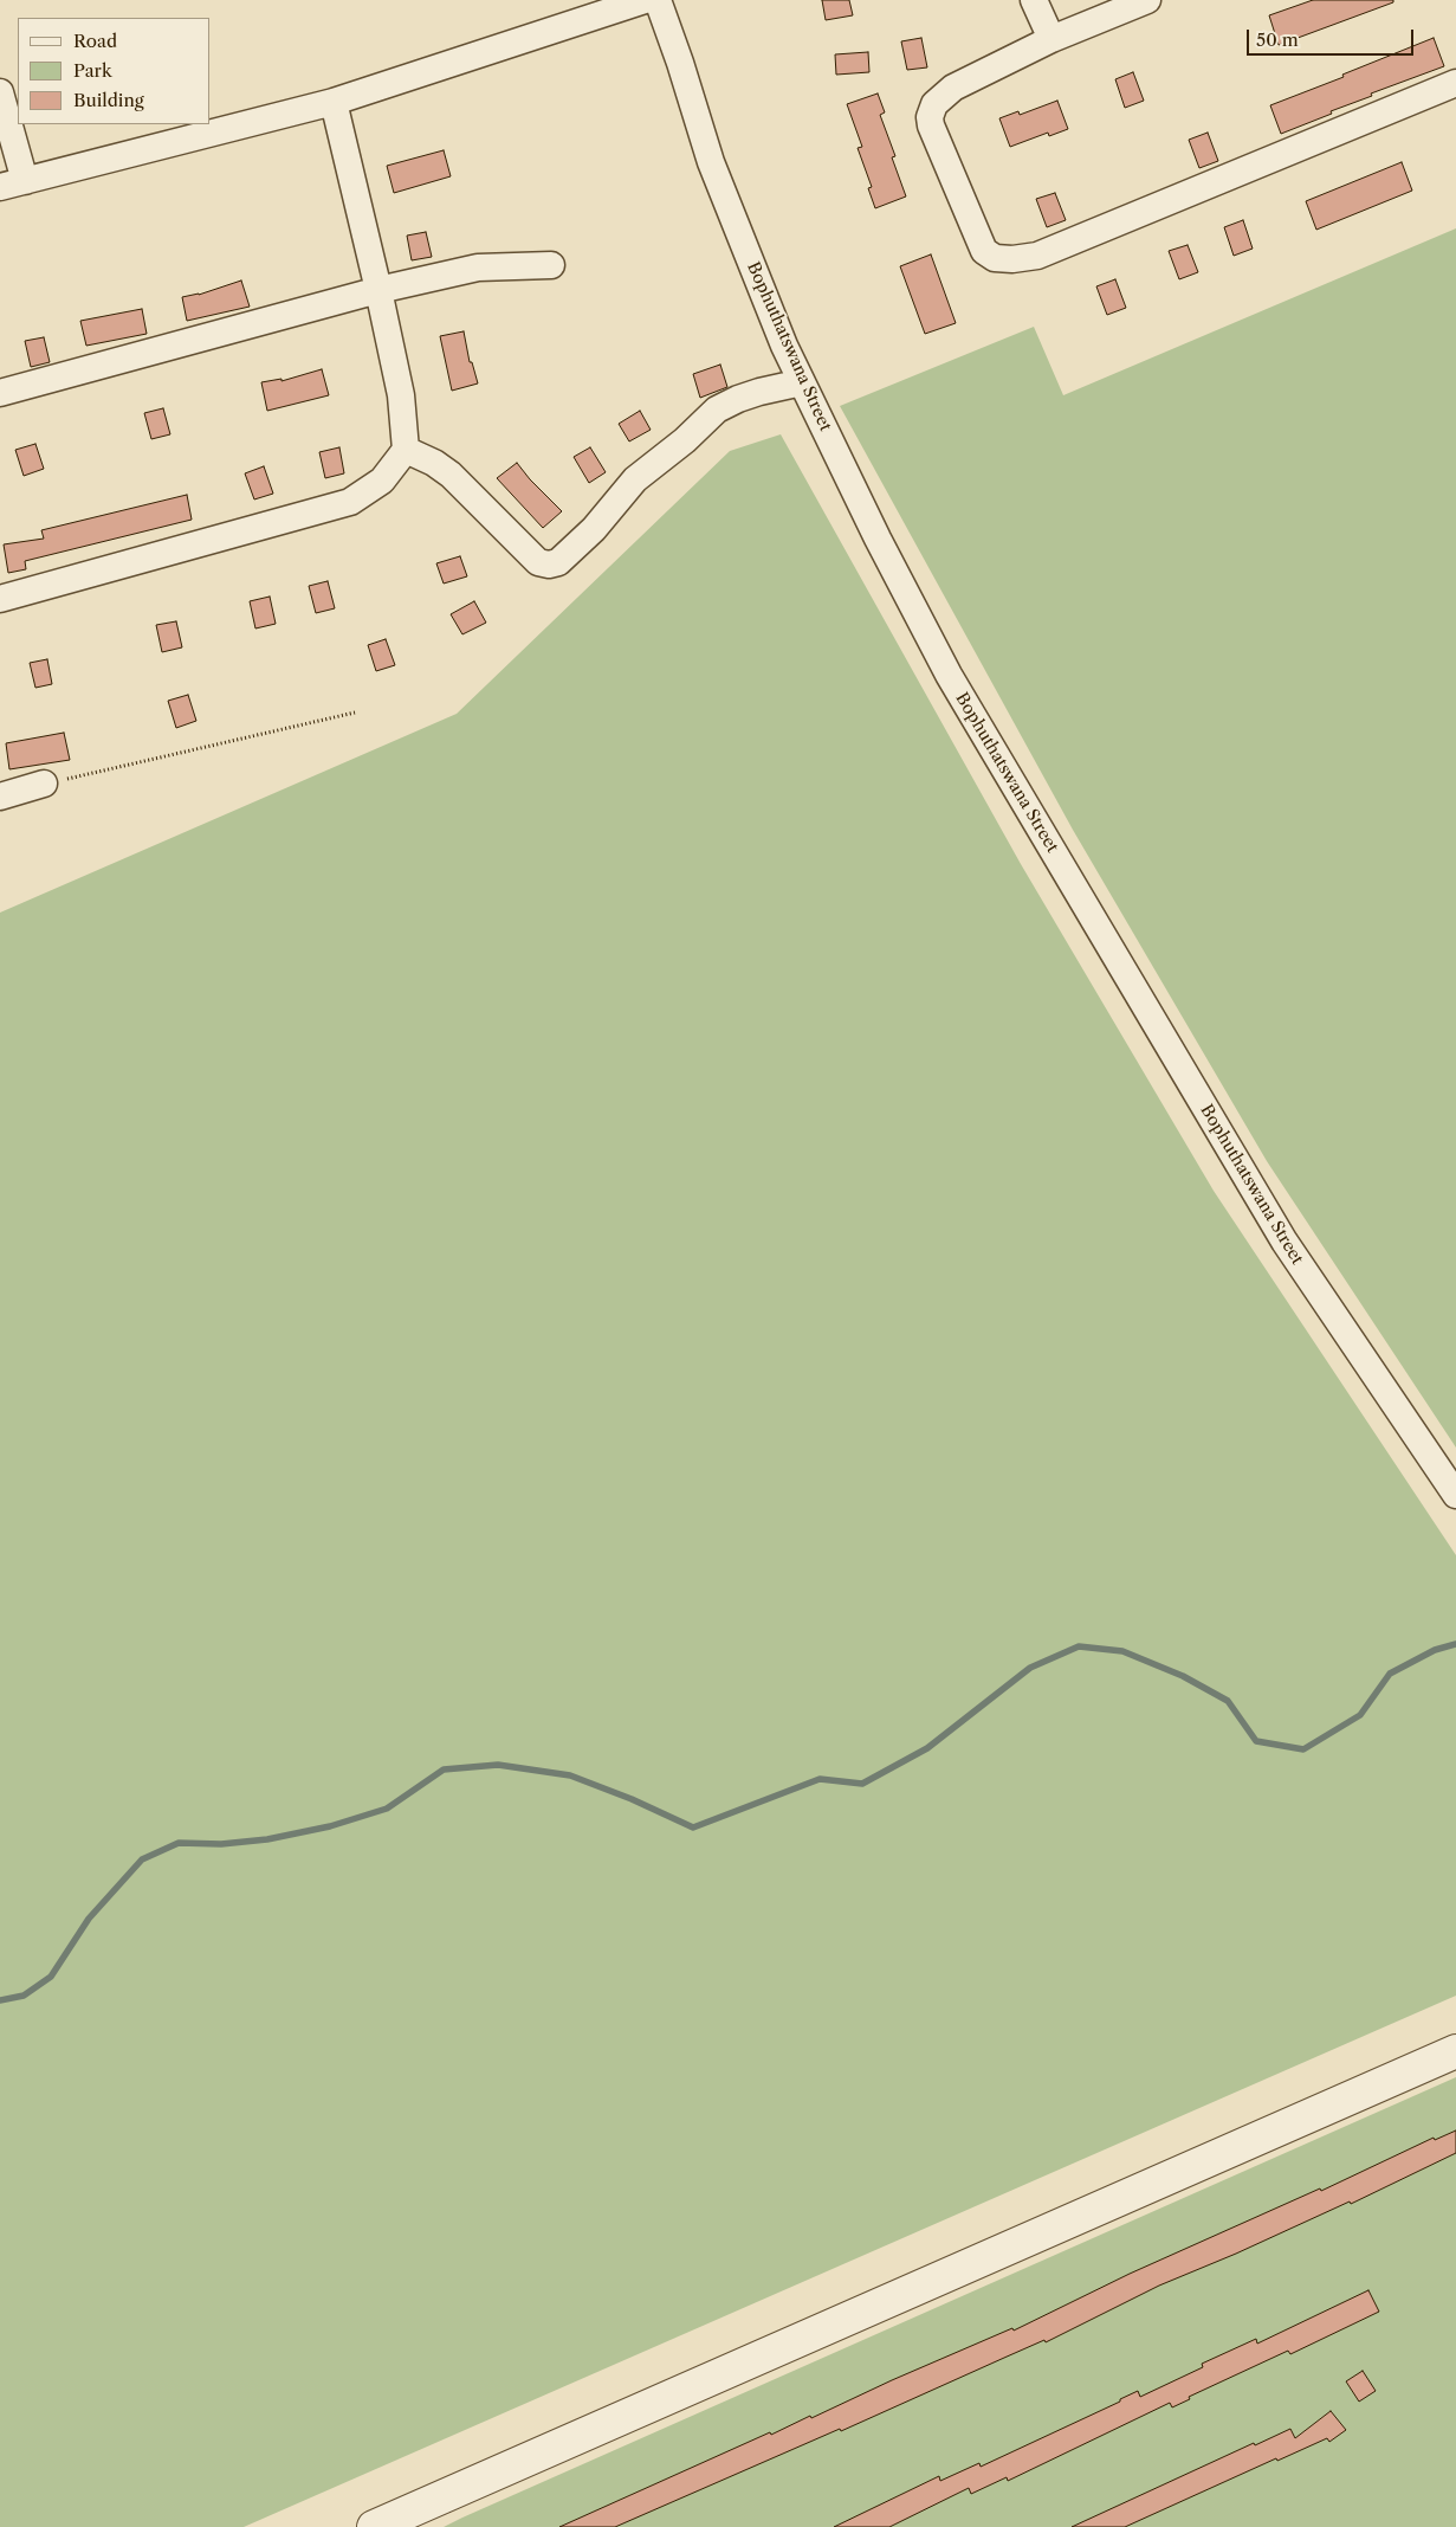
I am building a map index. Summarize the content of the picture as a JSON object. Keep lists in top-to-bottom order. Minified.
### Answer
{"streets":{"street":["Bophuthatswana Street"]},"legend":["Road","Park","Building"],"scale_bar":"50 m"}
